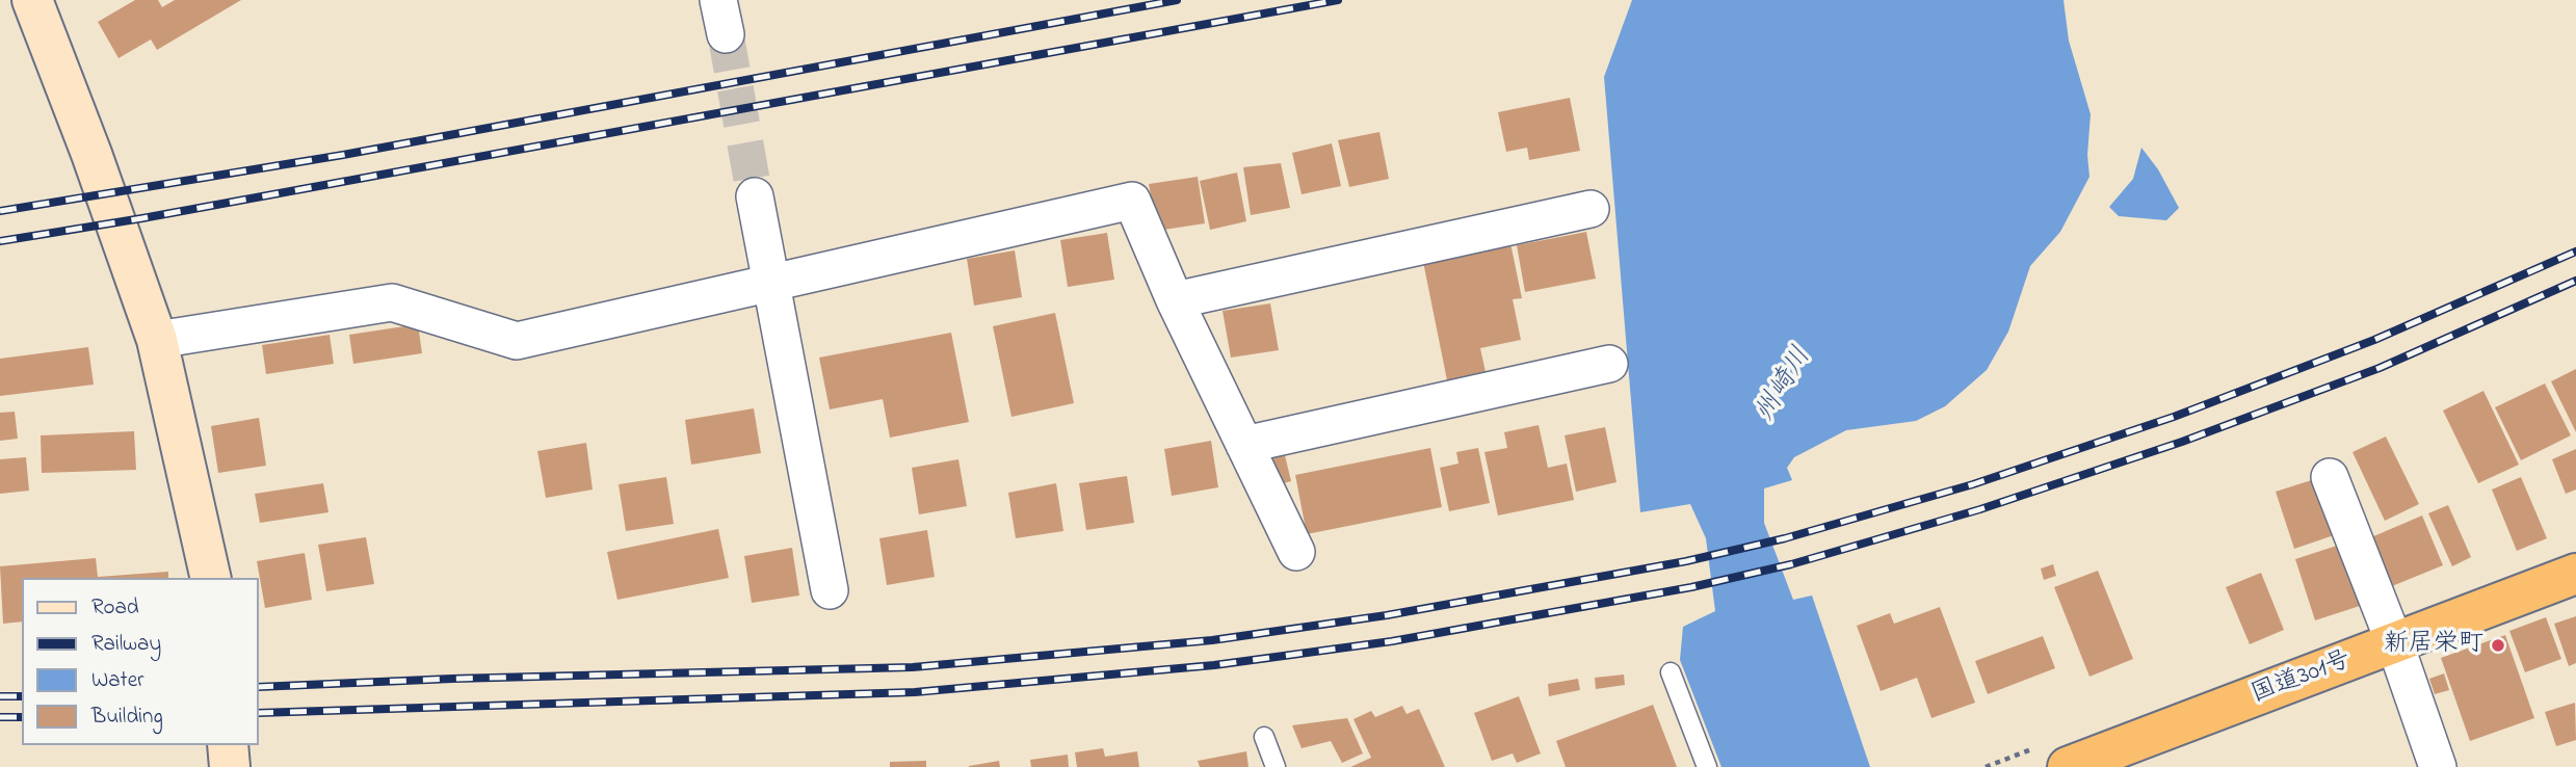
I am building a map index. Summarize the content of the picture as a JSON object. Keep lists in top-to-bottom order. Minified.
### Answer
{"streets":{"highway":["国道301号"]},"water":["州崎川"],"places":["新居栄町"],"legend":["Road","Railway","Water","Building"]}
